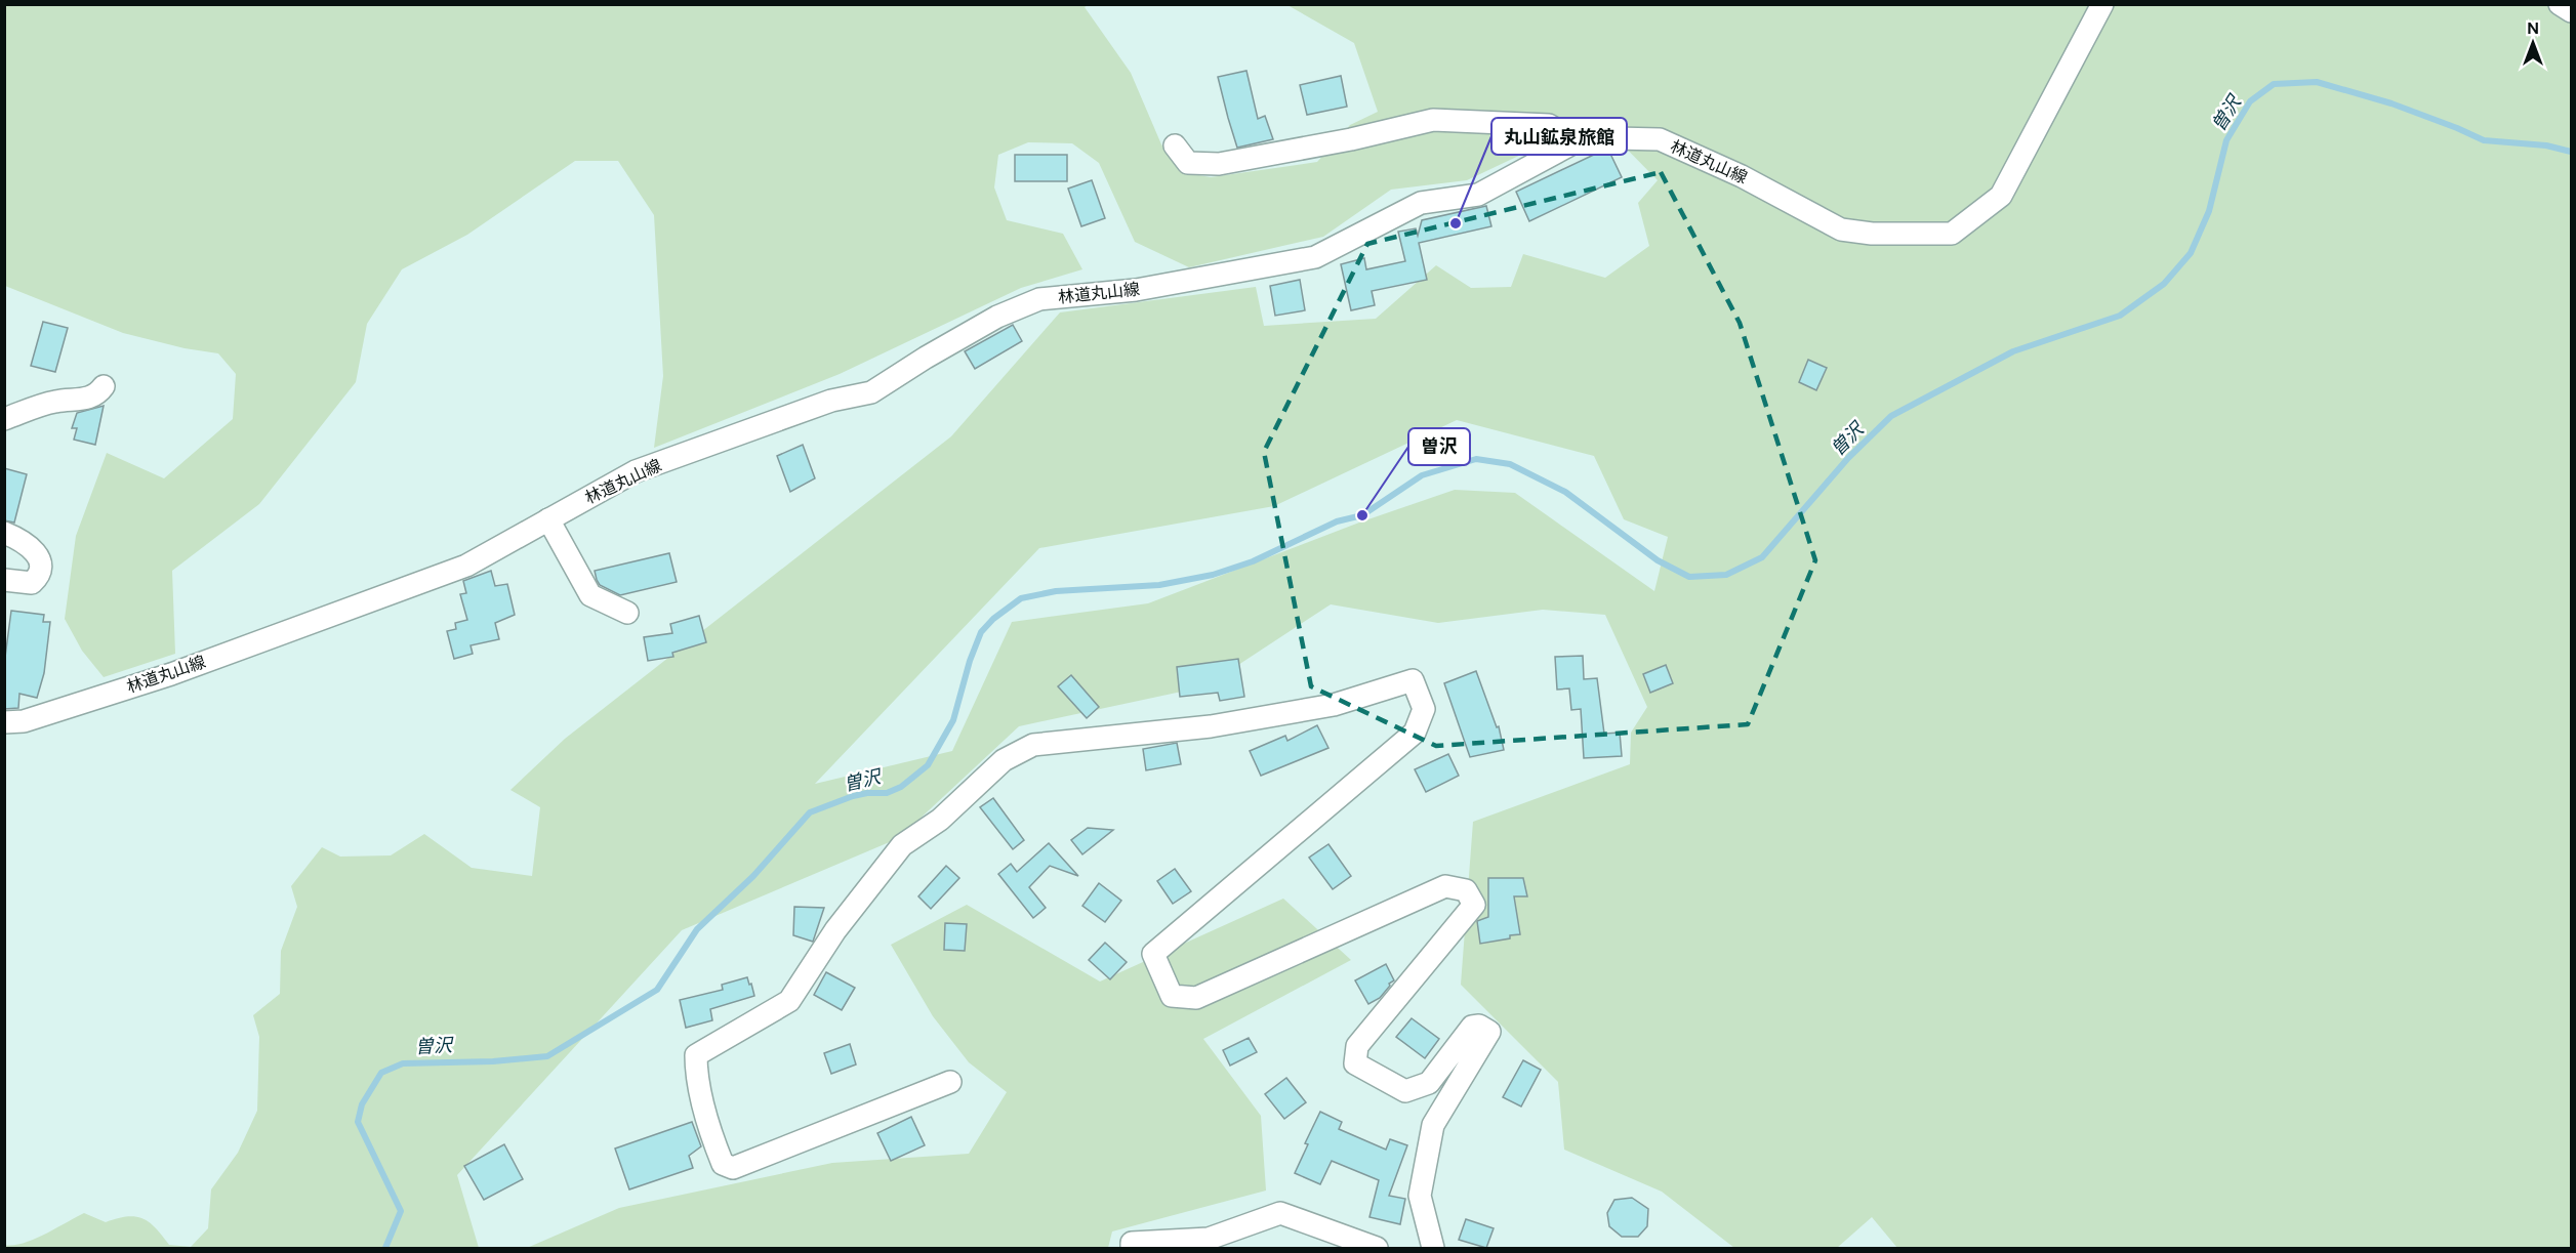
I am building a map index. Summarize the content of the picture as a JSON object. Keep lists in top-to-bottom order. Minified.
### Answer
{"streets":{"street":["林道丸山線"]},"water":["曽沢"],"places":["丸山鉱泉旅館","曽沢"],"north":"top"}
